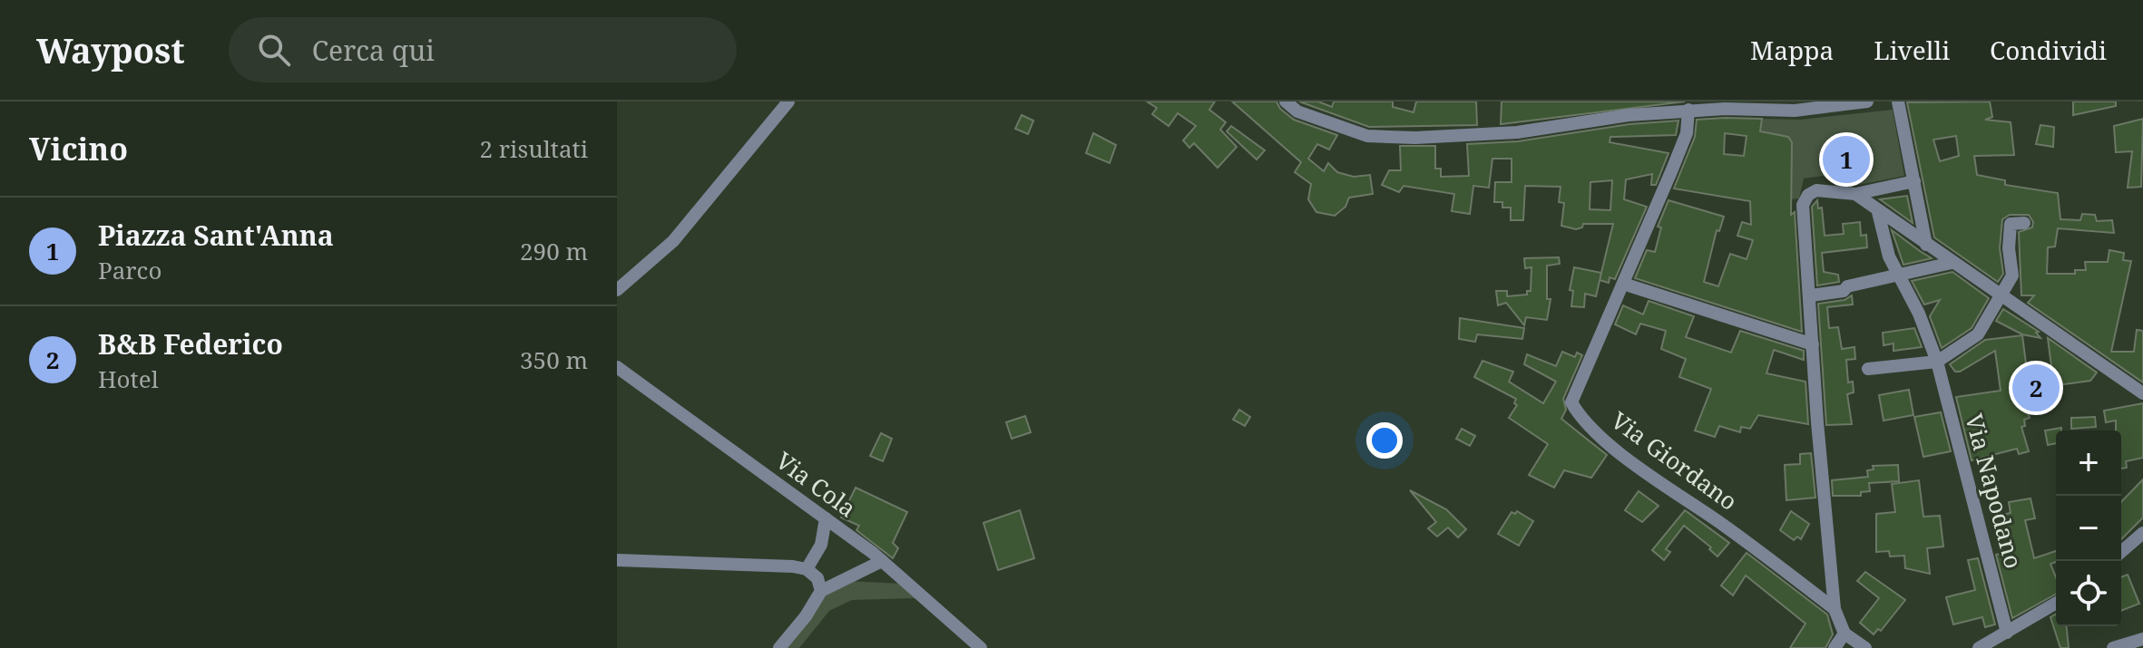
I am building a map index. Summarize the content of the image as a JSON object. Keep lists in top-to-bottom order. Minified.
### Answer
{"streets":{"street":["Via Giordano","Via Cola","Via Napodano"]},"page":{"header":"Waypost","search":"Cerca qui","nav":["Mappa","Livelli","Condividi"],"heading":["Vicino","2 risultati"],"pins":["1","2"],"list":[{"mark":"1","name":"Piazza Sant'Anna","note":"Parco","value":"290 m"},{"mark":"2","name":"B&B Federico","note":"Hotel","value":"350 m"}],"map_buttons":["+","−"]}}
